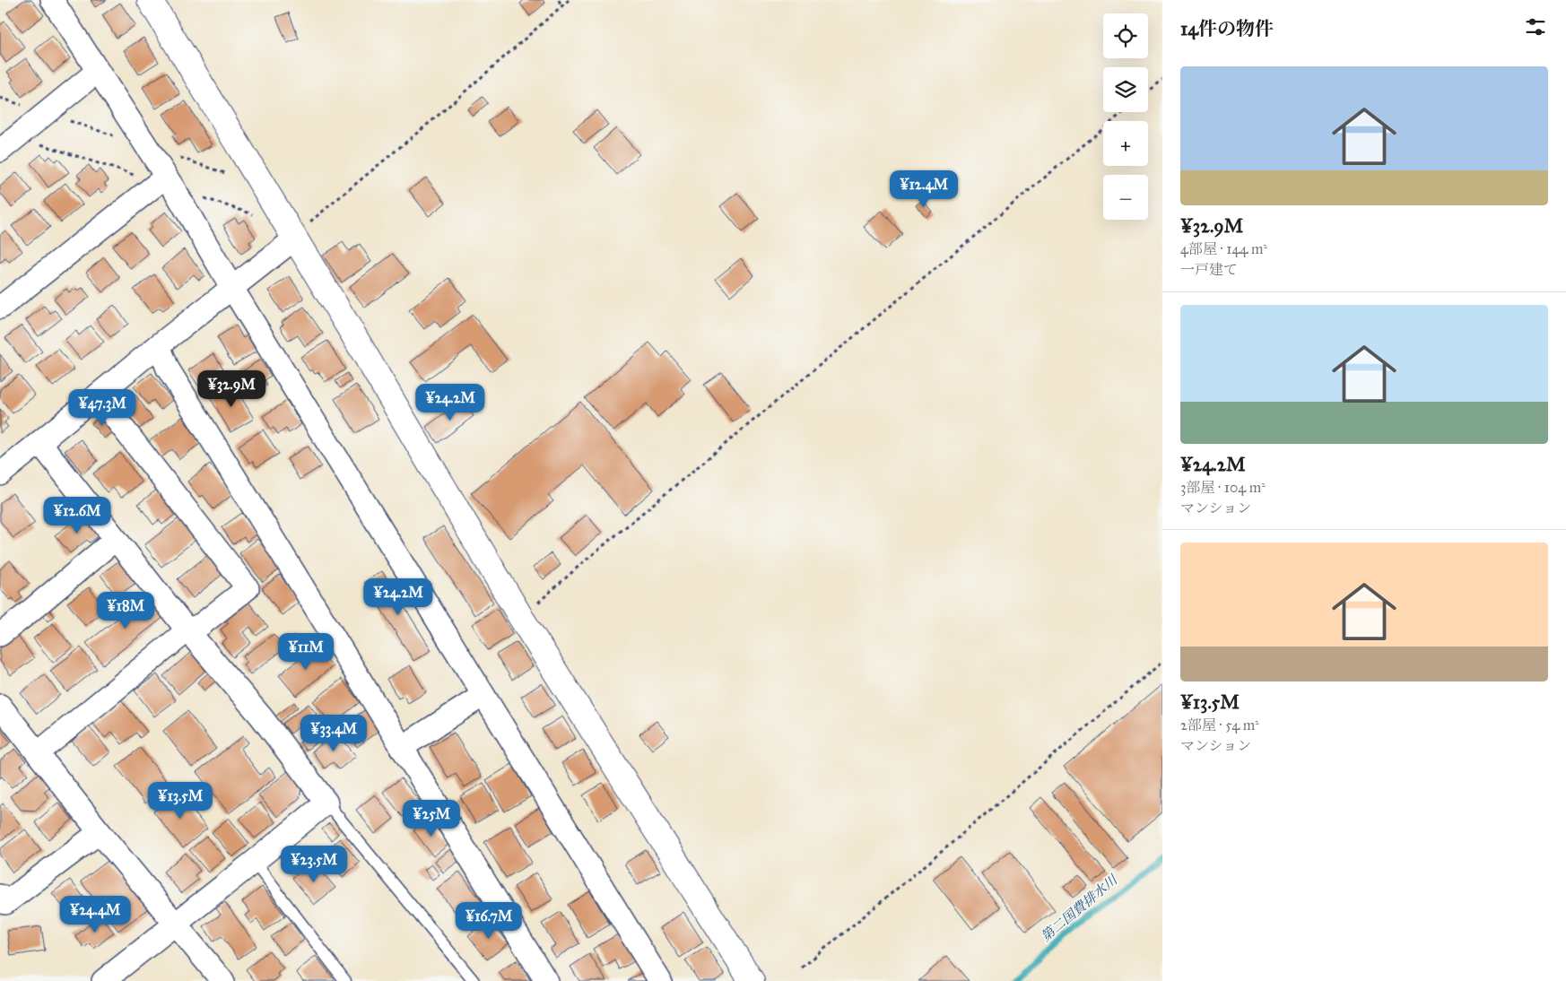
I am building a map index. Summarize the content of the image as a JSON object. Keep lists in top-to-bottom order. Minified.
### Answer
{"water":["第二国費排水川"],"page":{"heading":"14件の物件","map_buttons":["+","−"],"list":[{"name":"¥32.9M","note":"4部屋 · 144 m² · 一戸建て"},{"name":"¥24.2M","note":"3部屋 · 104 m² · マンション"},{"name":"¥13.5M","note":"2部屋 · 54 m² · マンション"}],"price":["¥12.4M","¥32.9M","¥24.2M","¥47.3M","¥12.6M","¥24.2M","¥18M","¥11M","¥33.4M","¥13.5M","¥25M","¥23.5M","¥24.4M","¥16.7M"]}}
